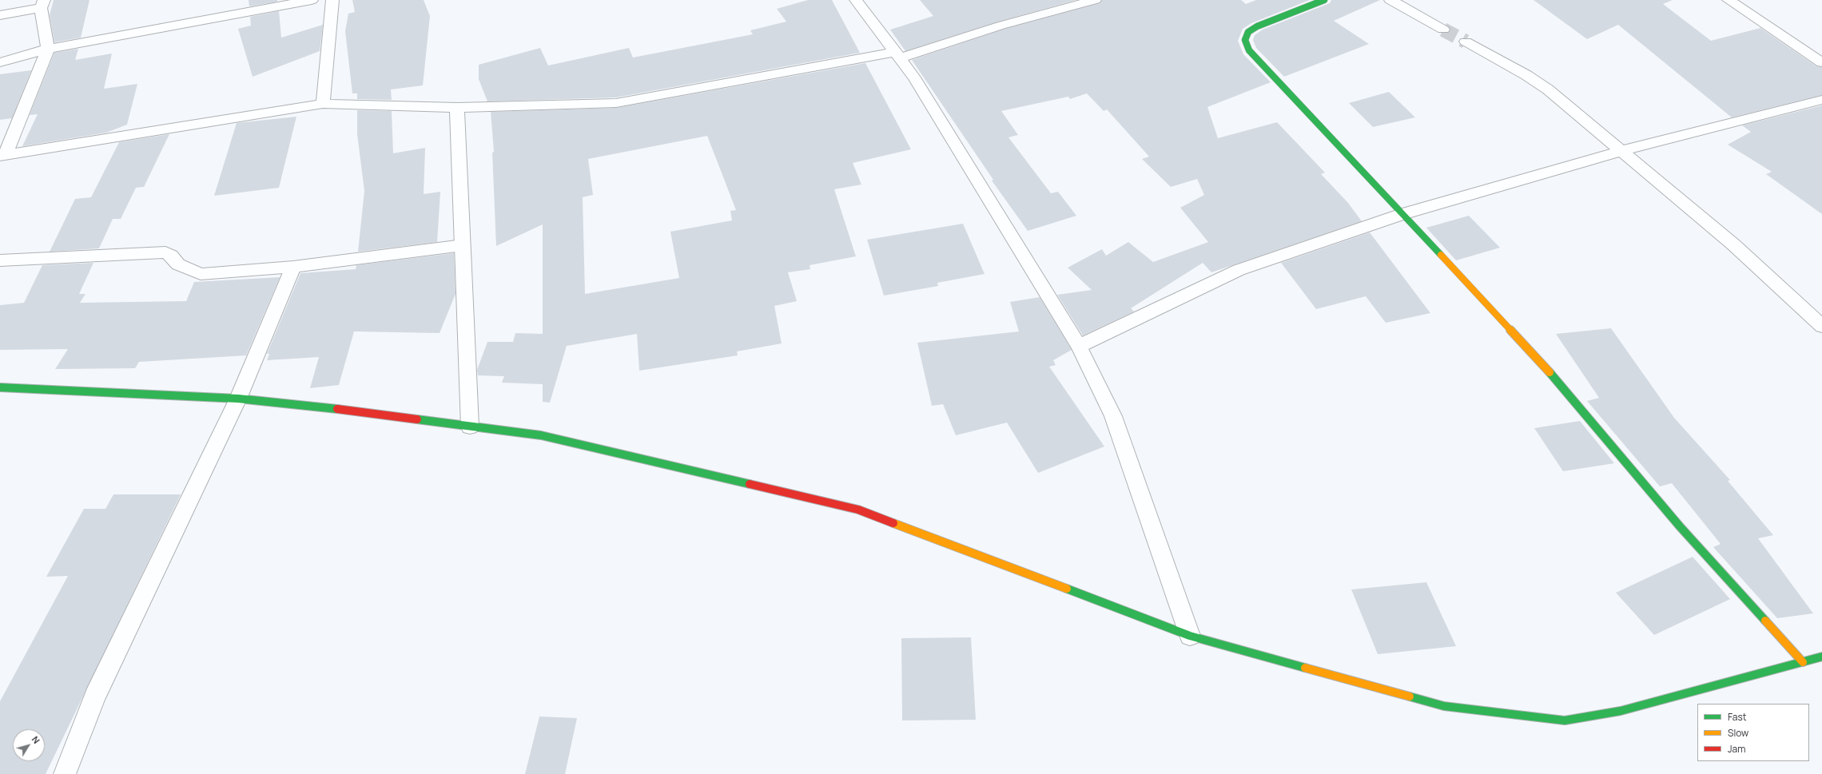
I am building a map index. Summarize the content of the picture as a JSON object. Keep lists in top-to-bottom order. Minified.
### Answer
{"legend":["Fast","Slow","Jam"],"north":"top right"}
